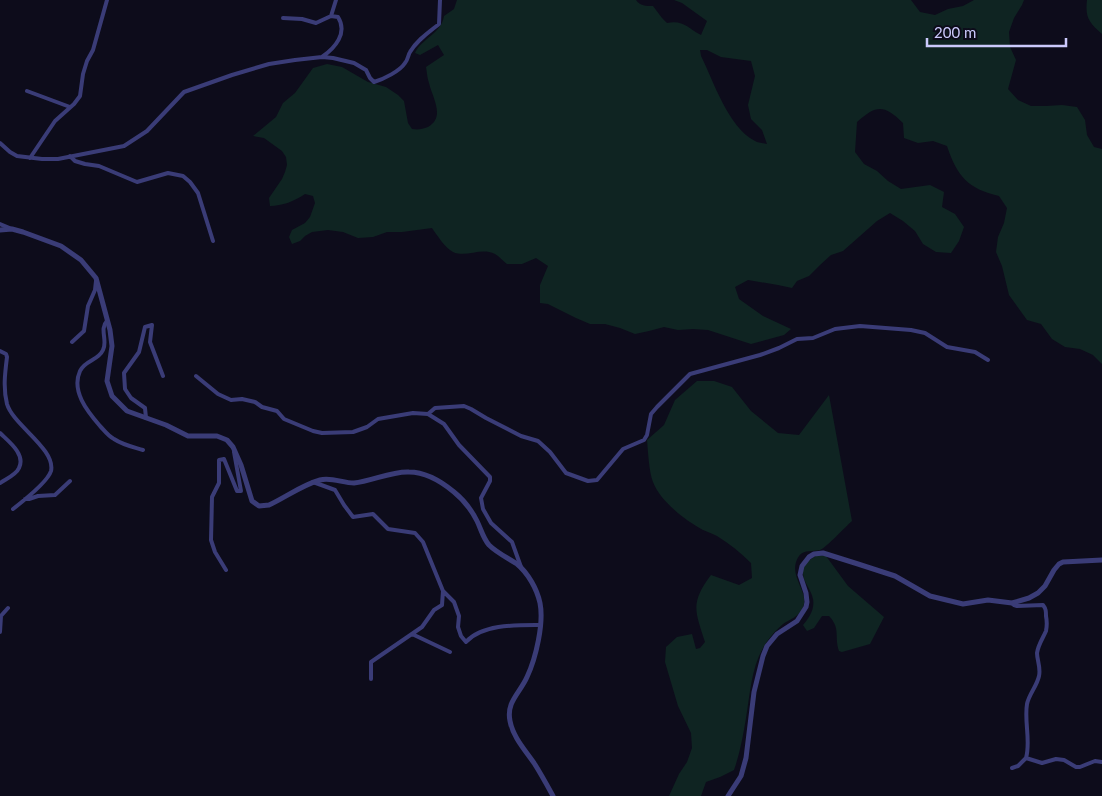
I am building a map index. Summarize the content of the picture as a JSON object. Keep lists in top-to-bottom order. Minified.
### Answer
{"scale_bar":"200 m"}
